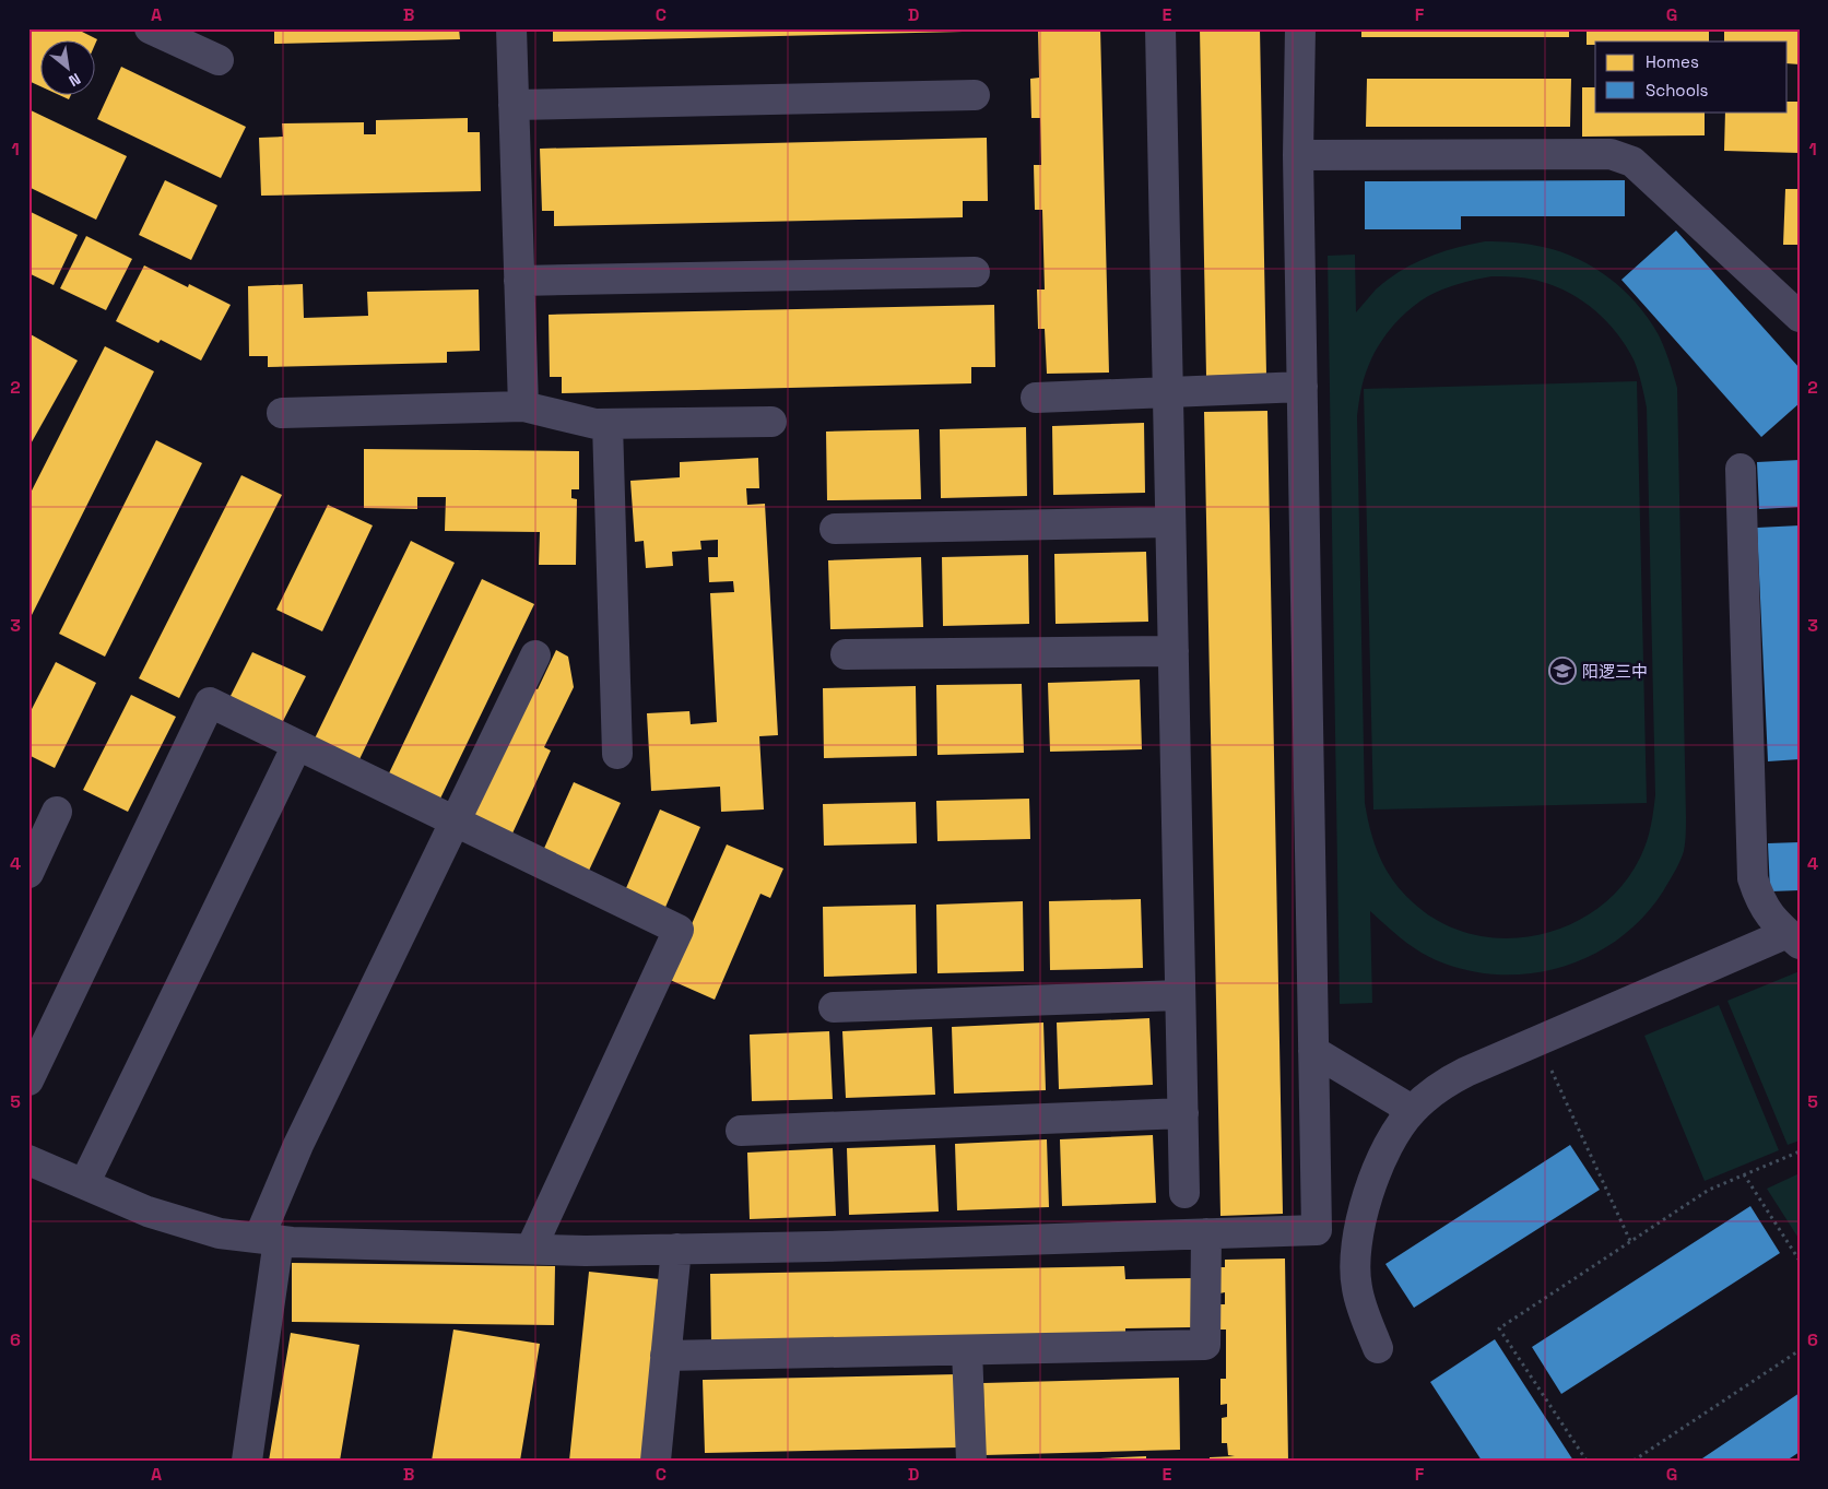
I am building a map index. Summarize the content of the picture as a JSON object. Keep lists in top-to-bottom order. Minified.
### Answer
{"places":{"school or university":["阳逻三中"]},"legend":["Homes","Schools"],"north":"bottom right","grid":{"columns":["A","B","C","D","E","F","G"],"rows":["1","2","3","4","5","6"]}}
